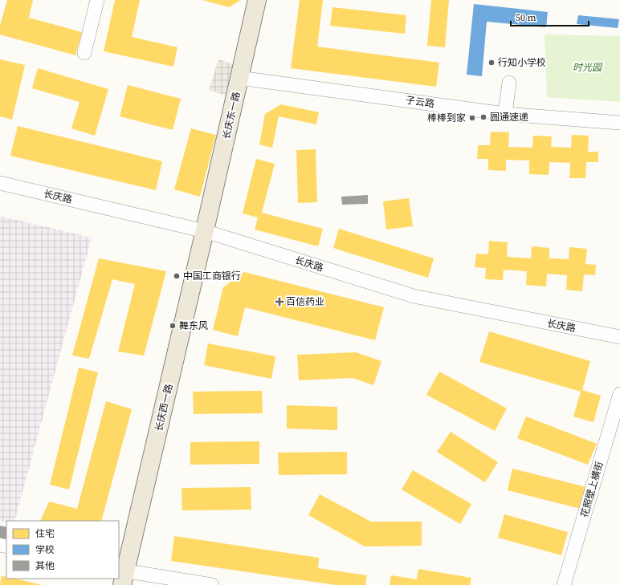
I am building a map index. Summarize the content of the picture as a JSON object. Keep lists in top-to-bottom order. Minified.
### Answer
{"streets":{"main road":["长庆东一路","长庆西一路"],"street":["子云路","长庆路","花照壁上横街"]},"crossings":[["子云路","长庆东一路"],["长庆东一路","长庆路"],["长庆东一路","长庆西一路"],["长庆路","长庆西一路"]],"parks":["时光园"],"places":{"other":["行知小学校","圆通速递","棒棒到家","中国工商银行","舞东风"],"health":["百信药业"]},"legend":["住宅","学校","其他"],"scale_bar":"50 m"}
